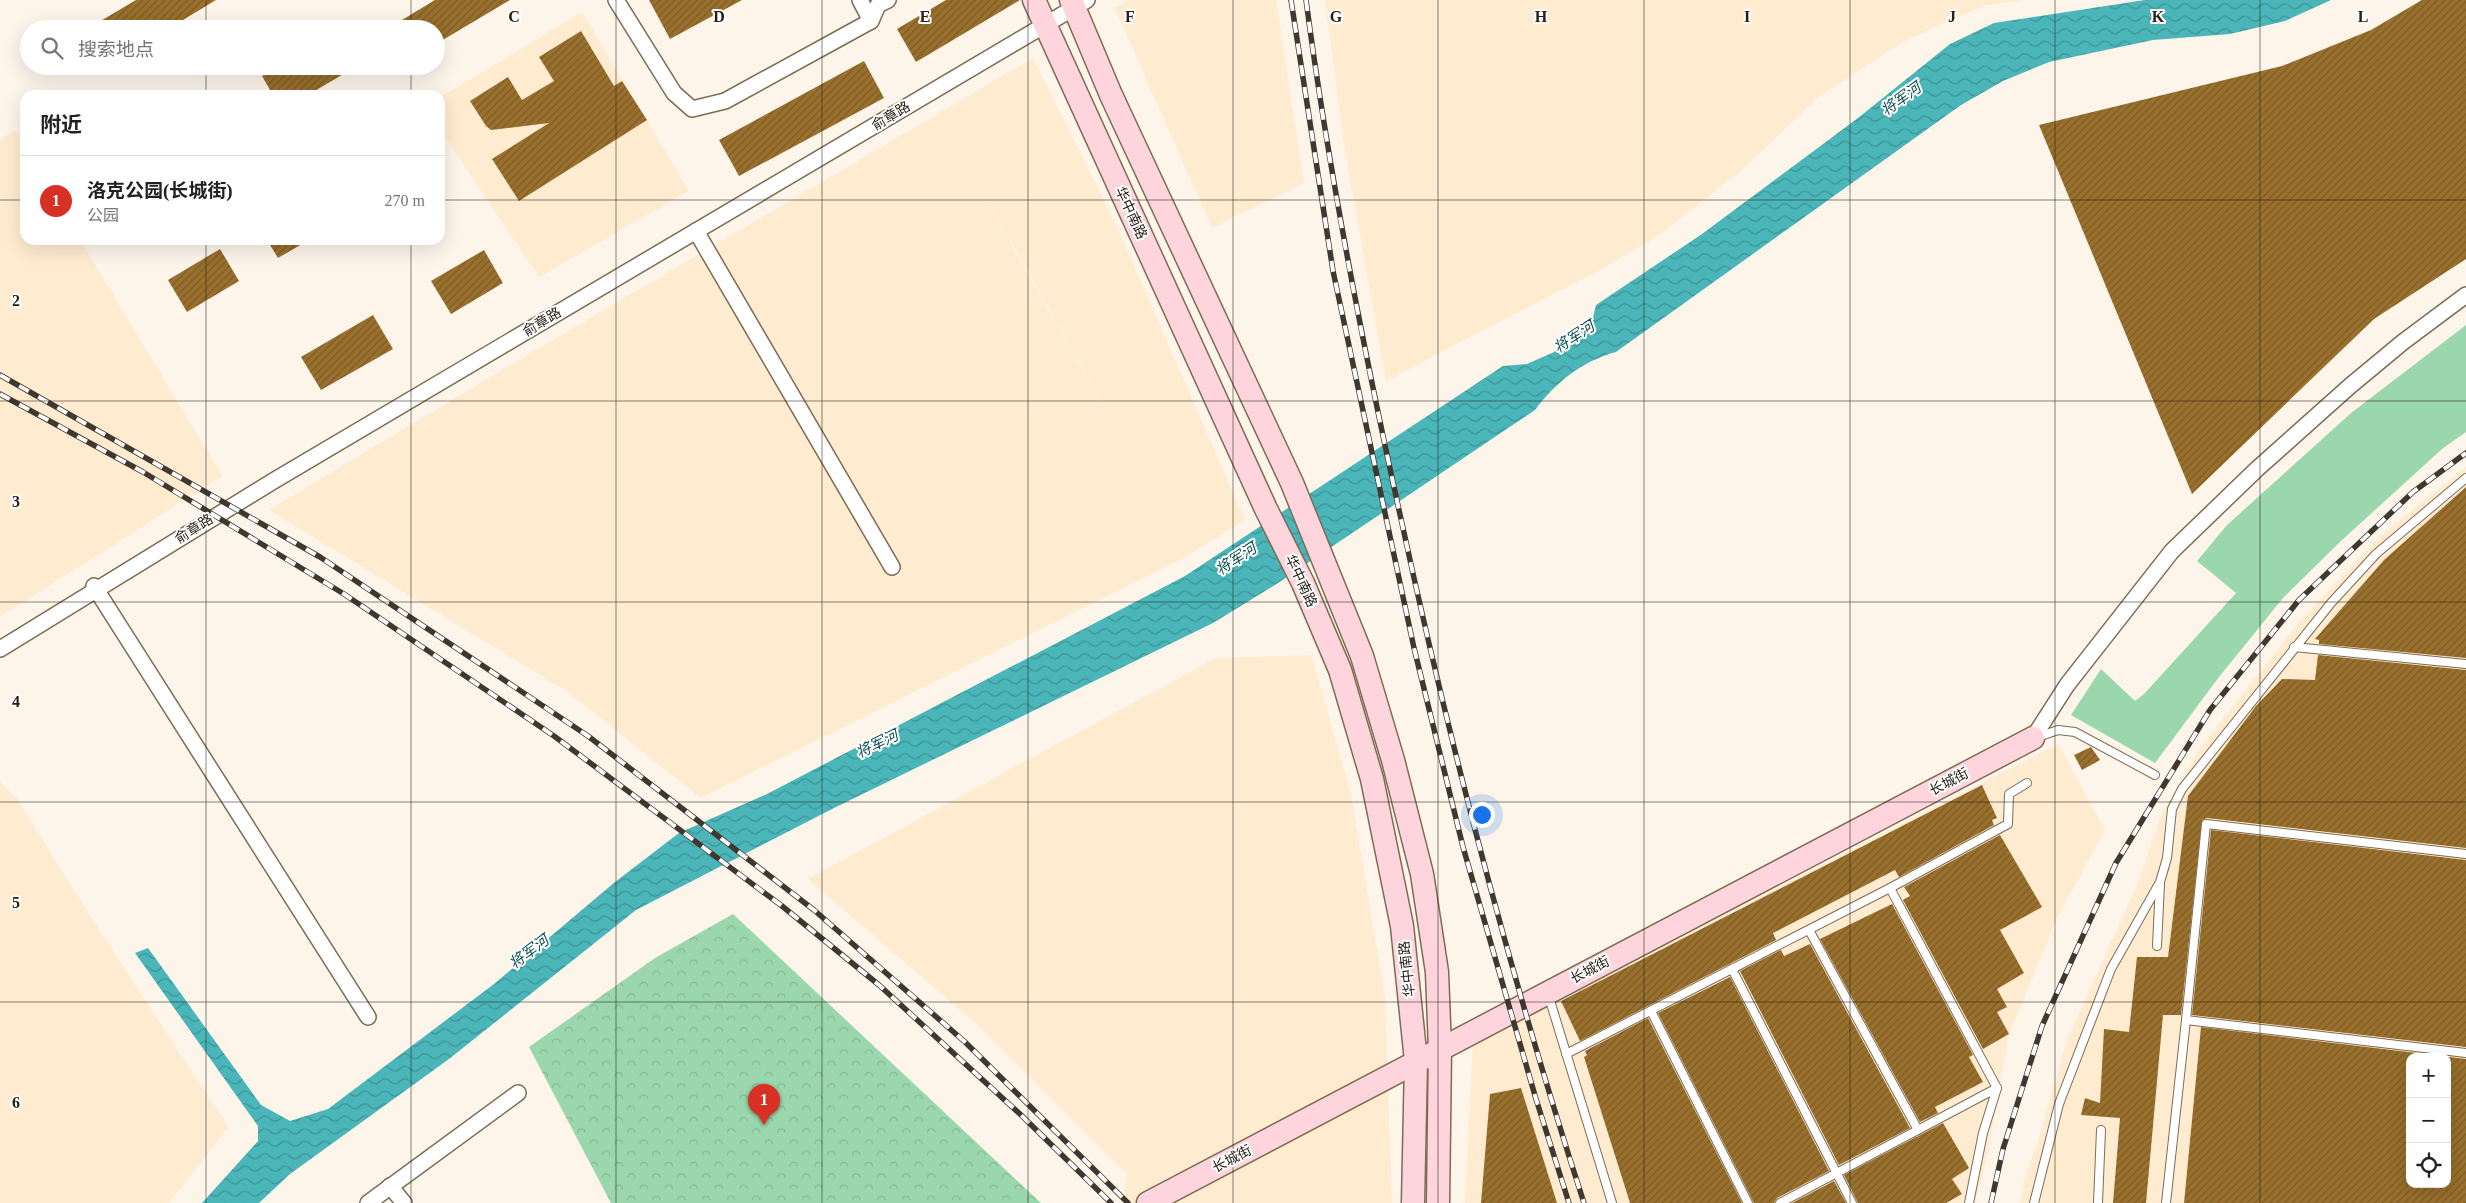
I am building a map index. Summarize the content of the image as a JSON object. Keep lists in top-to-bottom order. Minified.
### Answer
{"streets":{"main road":["华中南路","长城街"],"street":["俞章路"]},"crossings":[["俞章路","华中南路"],["华中南路","长城街"]],"water":["将军河"],"page":{"search":"搜索地点","heading":"附近","list":[{"mark":"1","name":"洛克公园(长城街)","note":"公园","value":"270 m"}],"map_buttons":["+","−"],"pins":"1"},"grid":{"columns":["C","D","E","F","G","H","I","J","K","L"],"rows":["2","3","4","5","6"]}}
